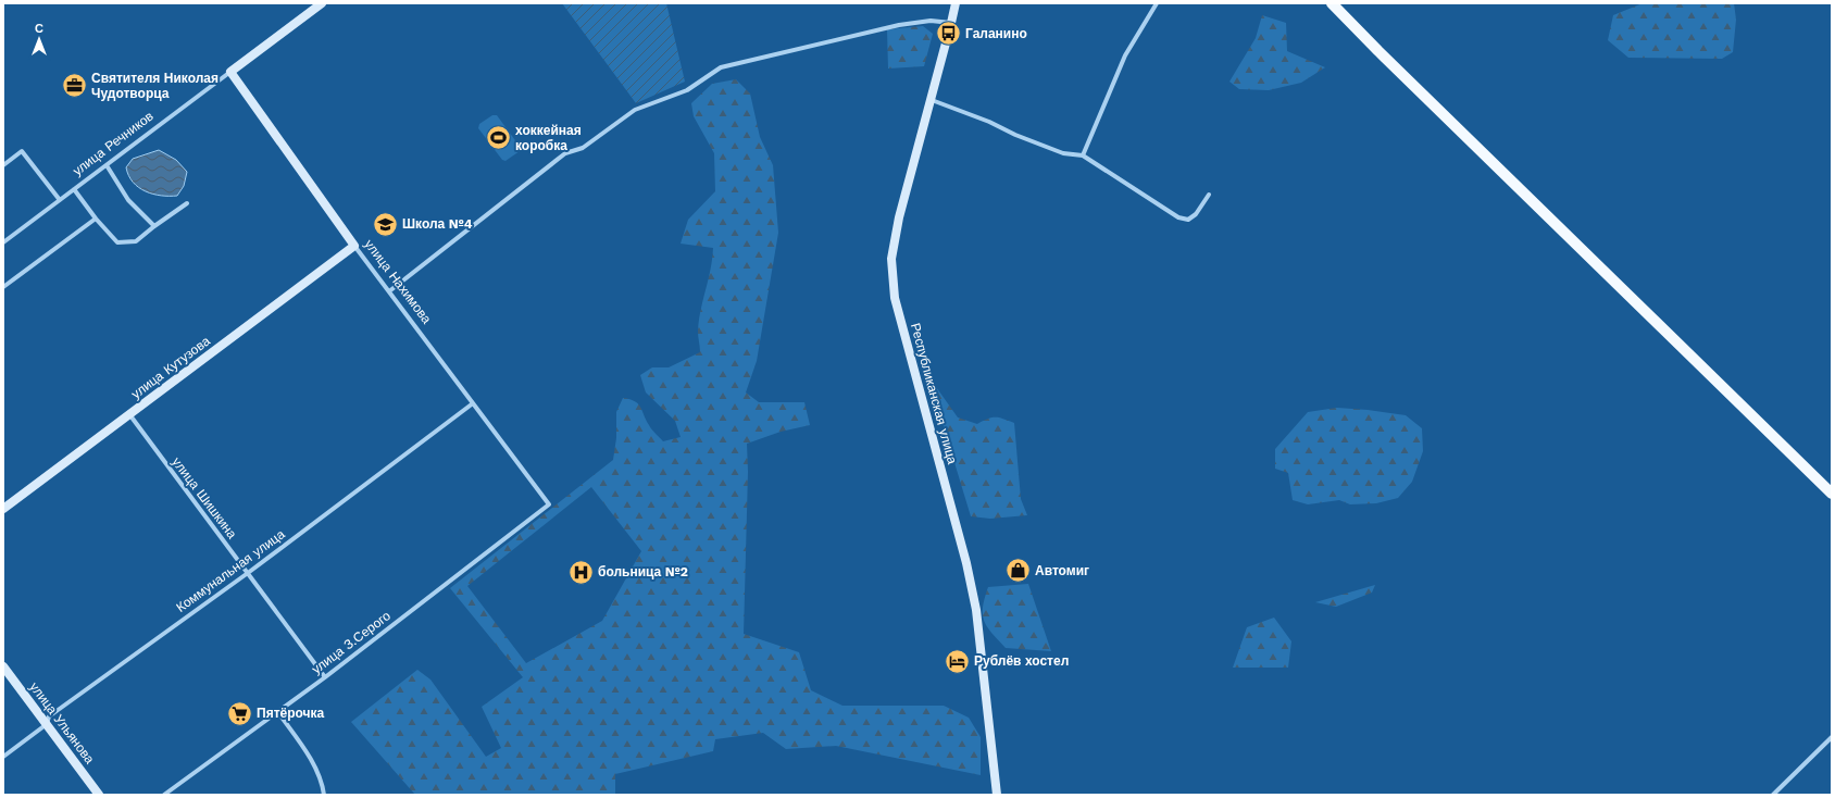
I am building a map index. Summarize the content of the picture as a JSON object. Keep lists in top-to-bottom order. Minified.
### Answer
{"streets":{"street":["улица Речников","улица Нахимова","улица Кутузова","Республиканская улица","улица Шишкина","Коммунальная улица","улица З.Серого","улица Ульянова"]},"crossings":[["улица Речников","улица Нахимова"],["улица Нахимова","улица Кутузова"],["улица Нахимова","Коммунальная улица"],["улица Нахимова","улица З.Серого"],["улица Кутузова","улица Шишкина"],["улица Шишкина","Коммунальная улица"],["улица Шишкина","улица З.Серого"],["Коммунальная улица","улица Ульянова"]],"places":{"bus stop":["Галанино"],"office":["Святителя Николая Чудотворца"],"sports":["хоккейная коробка"],"school or university":["Школа №4"],"shop":["Автомиг"],"hospital":["больница №2"],"hotel":["Рублёв хостел"],"supermarket":["Пятёрочка"]},"north":"top"}
